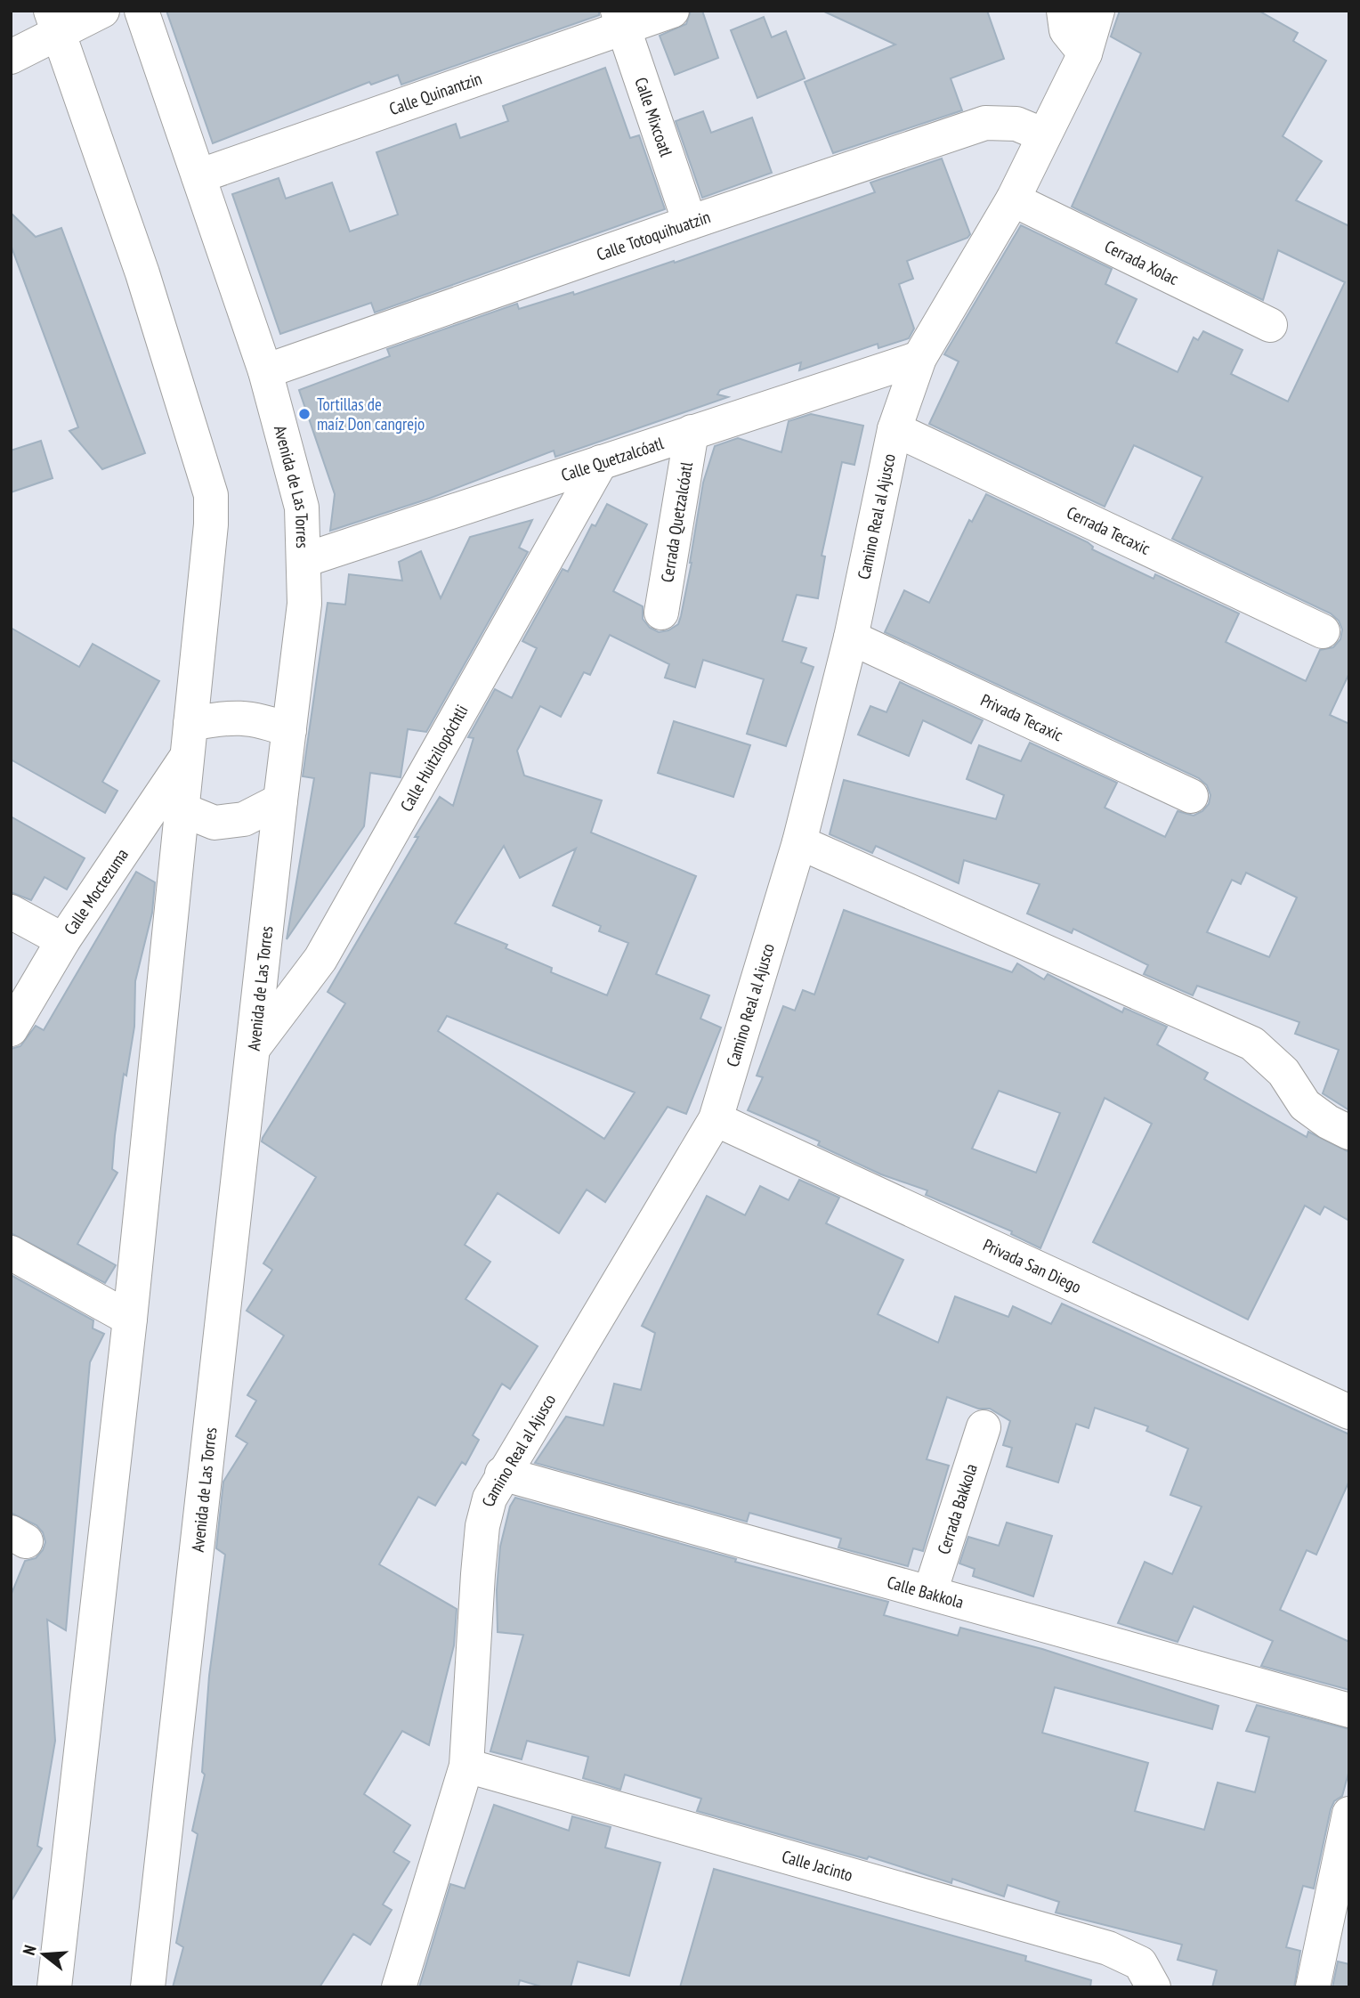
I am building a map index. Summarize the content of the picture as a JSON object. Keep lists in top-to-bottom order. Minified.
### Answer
{"streets":{"street":["Calle Quinantzin","Calle Mixcoatl","Calle Totoquihuatzin","Cerrada Xolac","Calle Quetzalcóatl","Avenida de Las Torres","Camino Real al Ajusco","Cerrada Quetzalcóatl","Cerrada Tecaxic","Privada Tecaxic","Calle Huitzilopóchtli","Calle Moctezuma","Privada San Diego","Cerrada Bakkola","Calle Bakkola","Calle Jacinto"]},"crossings":[["Calle Quinantzin","Calle Mixcoatl"],["Calle Quinantzin","Avenida de Las Torres"],["Calle Mixcoatl","Calle Totoquihuatzin"],["Calle Totoquihuatzin","Avenida de Las Torres"],["Calle Totoquihuatzin","Camino Real al Ajusco"],["Cerrada Xolac","Camino Real al Ajusco"],["Calle Quetzalcóatl","Avenida de Las Torres"],["Calle Quetzalcóatl","Camino Real al Ajusco"],["Calle Quetzalcóatl","Cerrada Quetzalcóatl"],["Calle Quetzalcóatl","Calle Huitzilopóchtli"],["Avenida de Las Torres","Calle Huitzilopóchtli"],["Avenida de Las Torres","Calle Moctezuma"],["Camino Real al Ajusco","Cerrada Tecaxic"],["Camino Real al Ajusco","Privada Tecaxic"],["Camino Real al Ajusco","Privada San Diego"],["Camino Real al Ajusco","Calle Bakkola"],["Camino Real al Ajusco","Calle Jacinto"],["Cerrada Bakkola","Calle Bakkola"]],"places":["Tortillas de maíz Don cangrejo"],"north":"left"}
